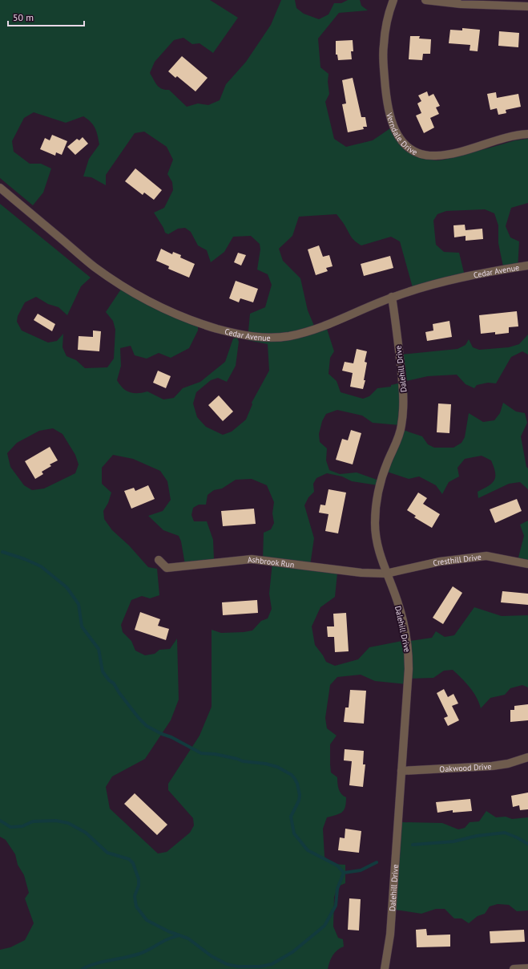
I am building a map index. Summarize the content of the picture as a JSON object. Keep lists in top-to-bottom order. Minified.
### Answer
{"streets":{"street":["Verndale Drive","Cedar Avenue","Dalehill Drive","Cresthill Drive","Ashbrook Run","Oakwood Drive"]},"crossings":[["Cedar Avenue","Dalehill Drive"],["Dalehill Drive","Cresthill Drive"],["Dalehill Drive","Ashbrook Run"],["Dalehill Drive","Oakwood Drive"],["Cresthill Drive","Ashbrook Run"]],"scale_bar":"50 m"}
